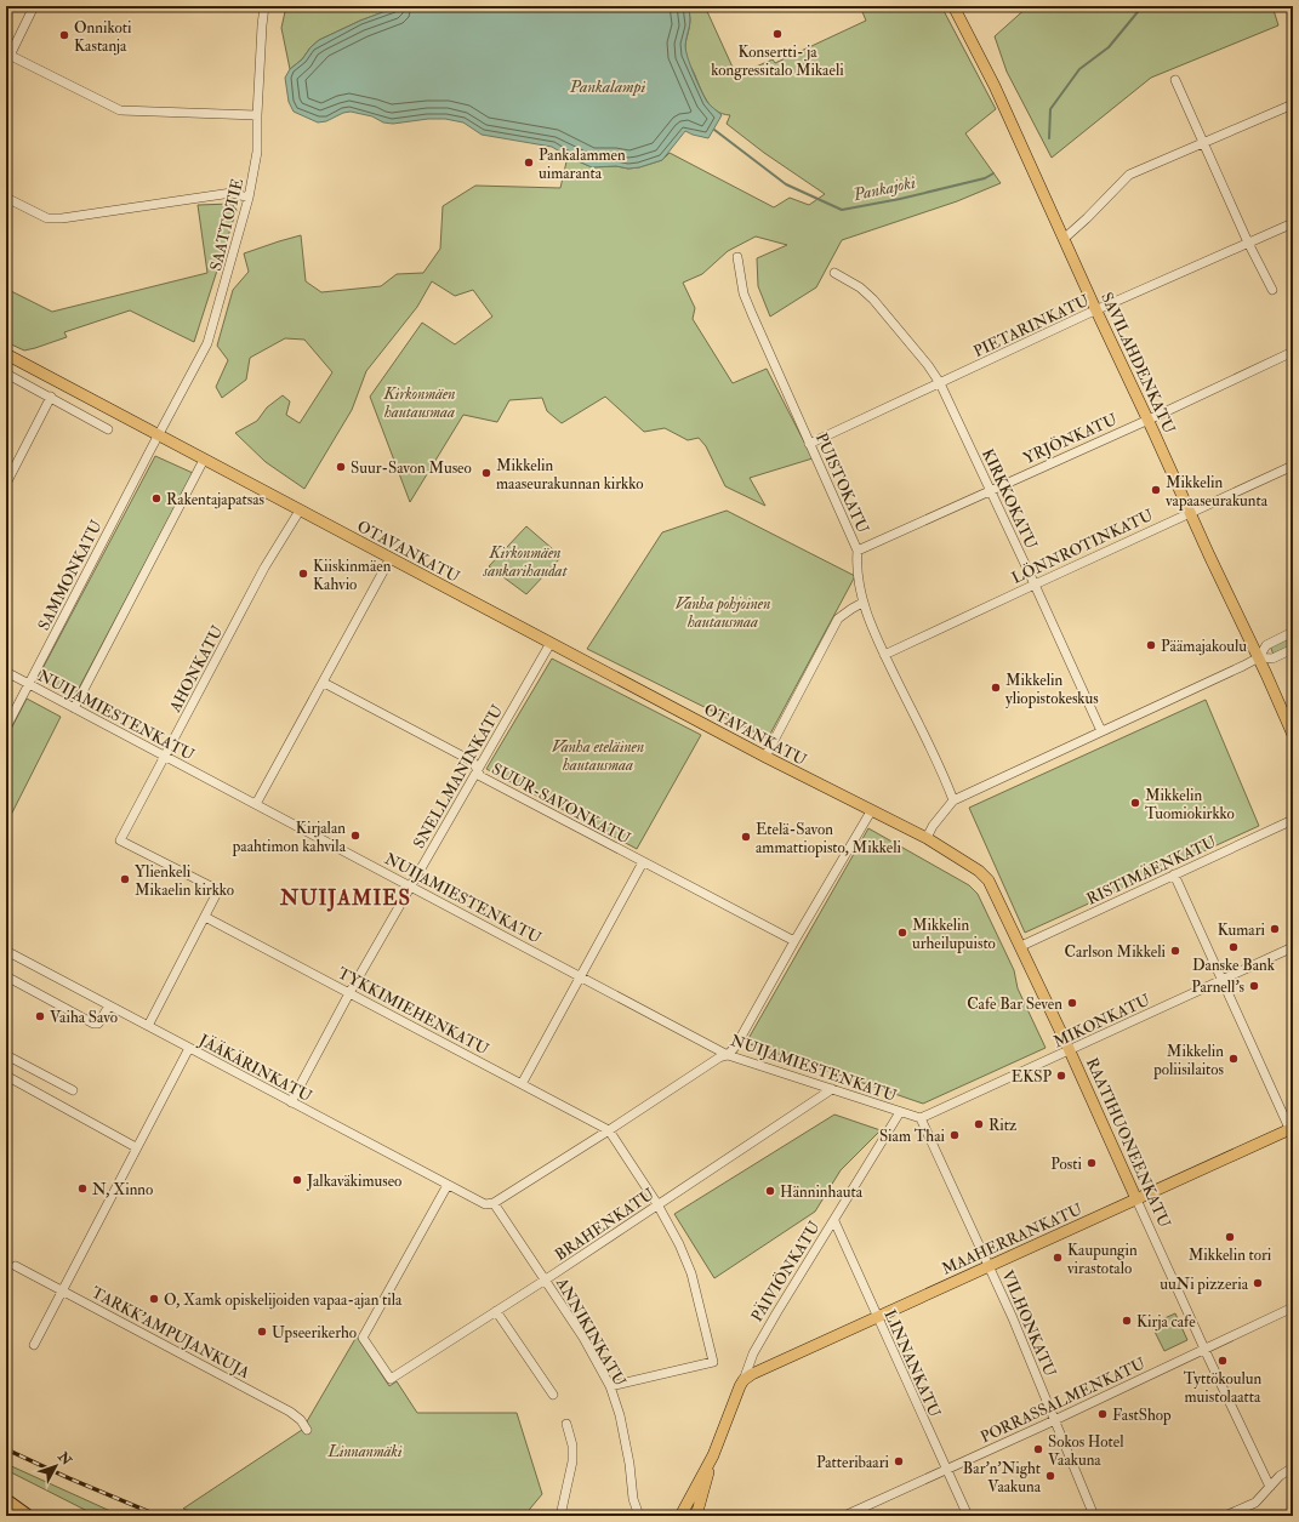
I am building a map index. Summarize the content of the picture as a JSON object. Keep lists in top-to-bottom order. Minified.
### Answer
{"streets":{"main road":["SAVILAHDENKATU","OTAVANKATU","RAATIHUONEENKATU","MAAHERRANKATU","PÄIVIÖNKATU"],"street":["SAATTOTIE","PIETARINKATU","YRJÖNKATU","PUISTOKATU","KIRKKOKATU","LÖNNROTINKATU","SAMMONKATU","AHONKATU","NUIJAMIESTENKATU","SNELLMANINKATU","SUUR-SAVONKATU","RISTIMÄENKATU","TYKKIMIEHENKATU","MIKONKATU","JÄÄKÄRINKATU","BRAHENKATU","VILHONKATU","TARKK'AMPUJANKUJA","ANNIKINKATU","LINNANKATU","PORRASSALMENKATU"]},"crossings":[["SAATTOTIE","OTAVANKATU"],["SAATTOTIE","SAMMONKATU"],["PIETARINKATU","SAVILAHDENKATU"],["PIETARINKATU","PUISTOKATU"],["PIETARINKATU","KIRKKOKATU"],["SAVILAHDENKATU","YRJÖNKATU"],["SAVILAHDENKATU","LÖNNROTINKATU"],["YRJÖNKATU","PUISTOKATU"],["YRJÖNKATU","KIRKKOKATU"],["PUISTOKATU","LÖNNROTINKATU"],["KIRKKOKATU","LÖNNROTINKATU"],["OTAVANKATU","SAMMONKATU"],["OTAVANKATU","AHONKATU"],["OTAVANKATU","SNELLMANINKATU"],["OTAVANKATU","RAATIHUONEENKATU"],["SAMMONKATU","NUIJAMIESTENKATU"],["AHONKATU","NUIJAMIESTENKATU"],["AHONKATU","TYKKIMIEHENKATU"],["NUIJAMIESTENKATU","SNELLMANINKATU"],["NUIJAMIESTENKATU","MIKONKATU"],["NUIJAMIESTENKATU","BRAHENKATU"],["NUIJAMIESTENKATU","PÄIVIÖNKATU"],["NUIJAMIESTENKATU","VILHONKATU"],["SNELLMANINKATU","SUUR-SAVONKATU"],["SNELLMANINKATU","TYKKIMIEHENKATU"],["SNELLMANINKATU","JÄÄKÄRINKATU"],["RISTIMÄENKATU","RAATIHUONEENKATU"],["MIKONKATU","RAATIHUONEENKATU"],["MIKONKATU","VILHONKATU"],["JÄÄKÄRINKATU","BRAHENKATU"],["JÄÄKÄRINKATU","ANNIKINKATU"],["RAATIHUONEENKATU","MAAHERRANKATU"],["RAATIHUONEENKATU","PORRASSALMENKATU"],["BRAHENKATU","ANNIKINKATU"],["MAAHERRANKATU","PÄIVIÖNKATU"],["MAAHERRANKATU","VILHONKATU"],["MAAHERRANKATU","LINNANKATU"],["PÄIVIÖNKATU","LINNANKATU"],["VILHONKATU","PORRASSALMENKATU"],["LINNANKATU","PORRASSALMENKATU"]],"districts":["NUIJAMIES"],"water":["Pankalampi","Pankajoki"],"parks":["Kirkonmäen hautausmaa","Kirkonmäen sankarihaudat","Vanha pohjoinen hautausmaa","Vanha eteläinen hautausmaa","Linnanmäki"],"places":["Konsertti- ja kongressitalo Mikaeli","Onnikoti Kastanja","Pankalammen uimaranta","Suur-Savon Museo","Mikkelin maaseurakunnan kirkko","Mikkelin vapaaseurakunta","Rakentajapatsas","Kiiskinmäen Kahvio","Päämajakoulu","Mikkelin yliopistokeskus","Mikkelin Tuomiokirkko","Kirjalan paahtimon kahvila","Etelä-Savon ammattiopisto, Mikkeli","Ylienkeli Mikaelin kirkko","Kumari","Mikkelin urheilupuisto","Danske Bank","Carlson Mikkeli","Parnell's","Cafe Bar Seven","Vaiha Savo","Mikkelin poliisilaitos","EKSP","Ritz","Siam Thai","Posti","Jalkaväkimuseo","N, Xinno","Hänninhauta","Mikkelin tori","Kaupungin virastotalo","uuNi pizzeria","O, Xamk opiskelijoiden vapaa-ajan tila","Kirja cafe","Upseerikerho","Tyttökoulun muistolaatta","FastShop","Sokos Hotel Vaakuna","Patteribaari","Bar'n'Night Vaakuna"],"north":"top right"}
